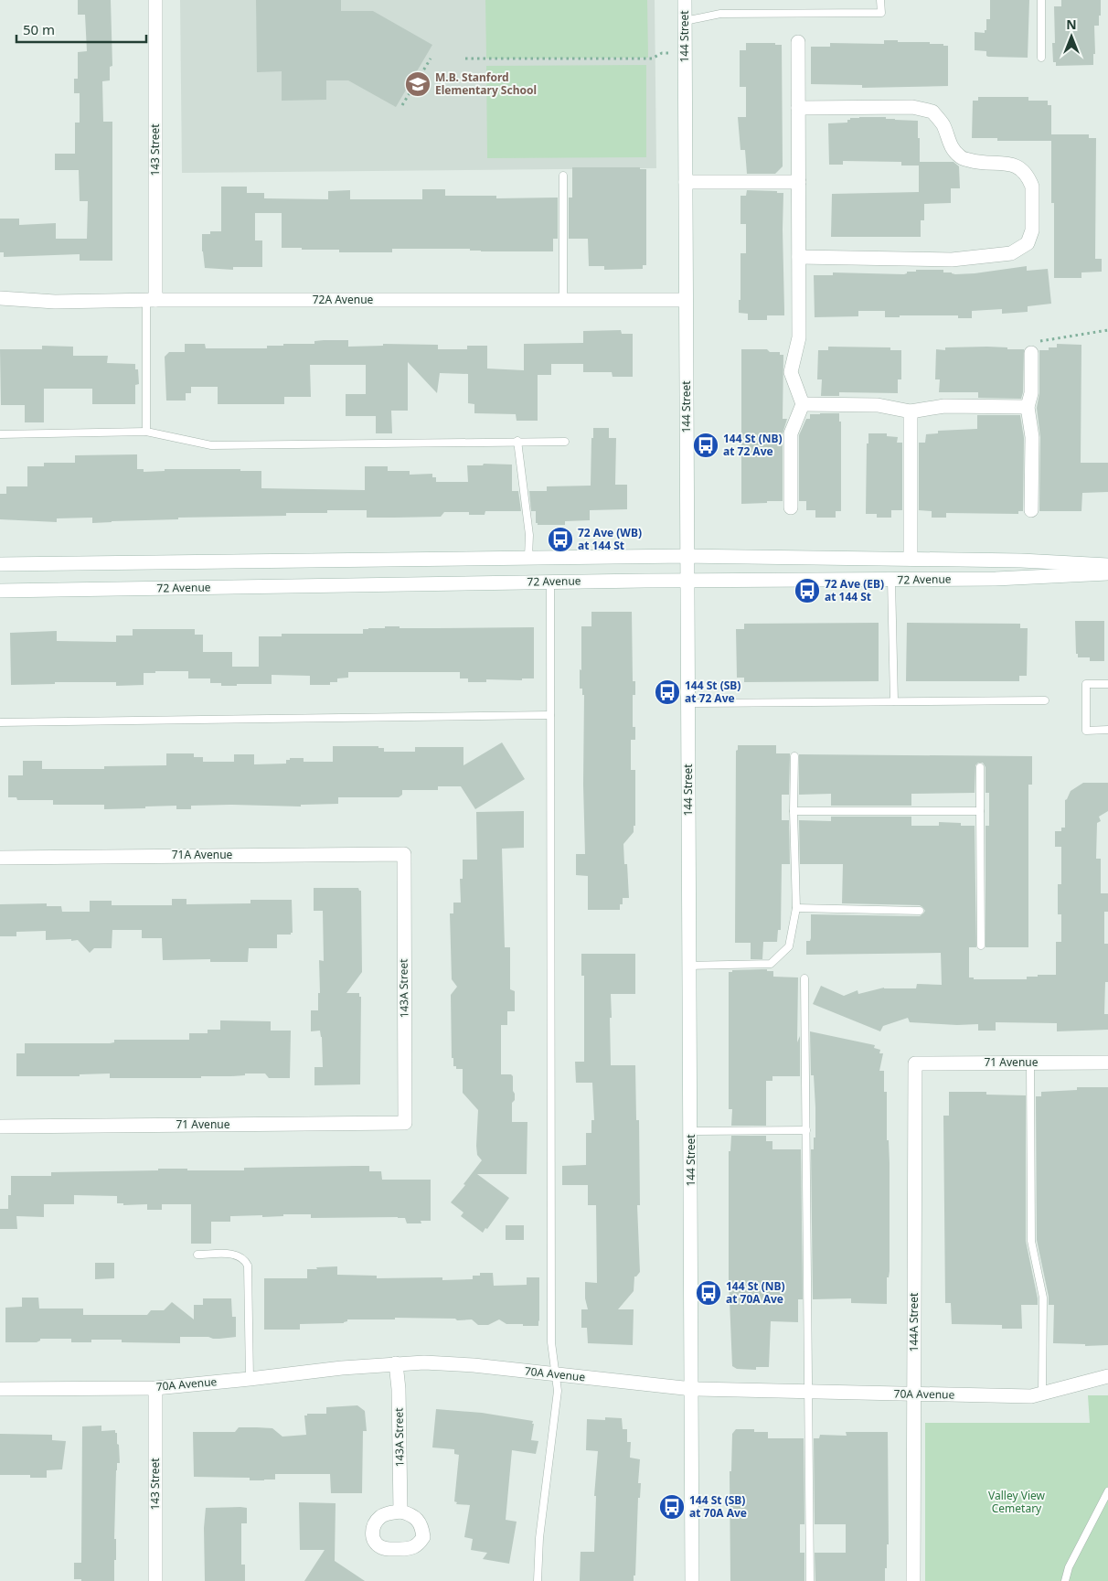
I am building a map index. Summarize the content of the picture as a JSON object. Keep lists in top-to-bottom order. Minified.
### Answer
{"streets":{"street":["144 Street","143 Street","72A Avenue","72 Avenue","71A Avenue","143A Street","71 Avenue","144A Street","70A Avenue"]},"crossings":[["144 Street","72A Avenue"],["144 Street","72 Avenue"],["144 Street","70A Avenue"],["143 Street","72A Avenue"],["143 Street","70A Avenue"],["71A Avenue","143A Street"],["143A Street","71 Avenue"],["143A Street","70A Avenue"],["71 Avenue","144A Street"],["144A Street","70A Avenue"]],"parks":["Valley View Cemetary"],"places":{"school or university":["M.B. Stanford Elementary School"],"bus stop":["144 St (NB) at 72 Ave","72 Ave (WB) at 144 St","72 Ave (EB) at 144 St","144 St (SB) at 72 Ave","144 St (NB) at 70A Ave","144 St (SB) at 70A Ave"]},"scale_bar":"50 m","north":"top"}
